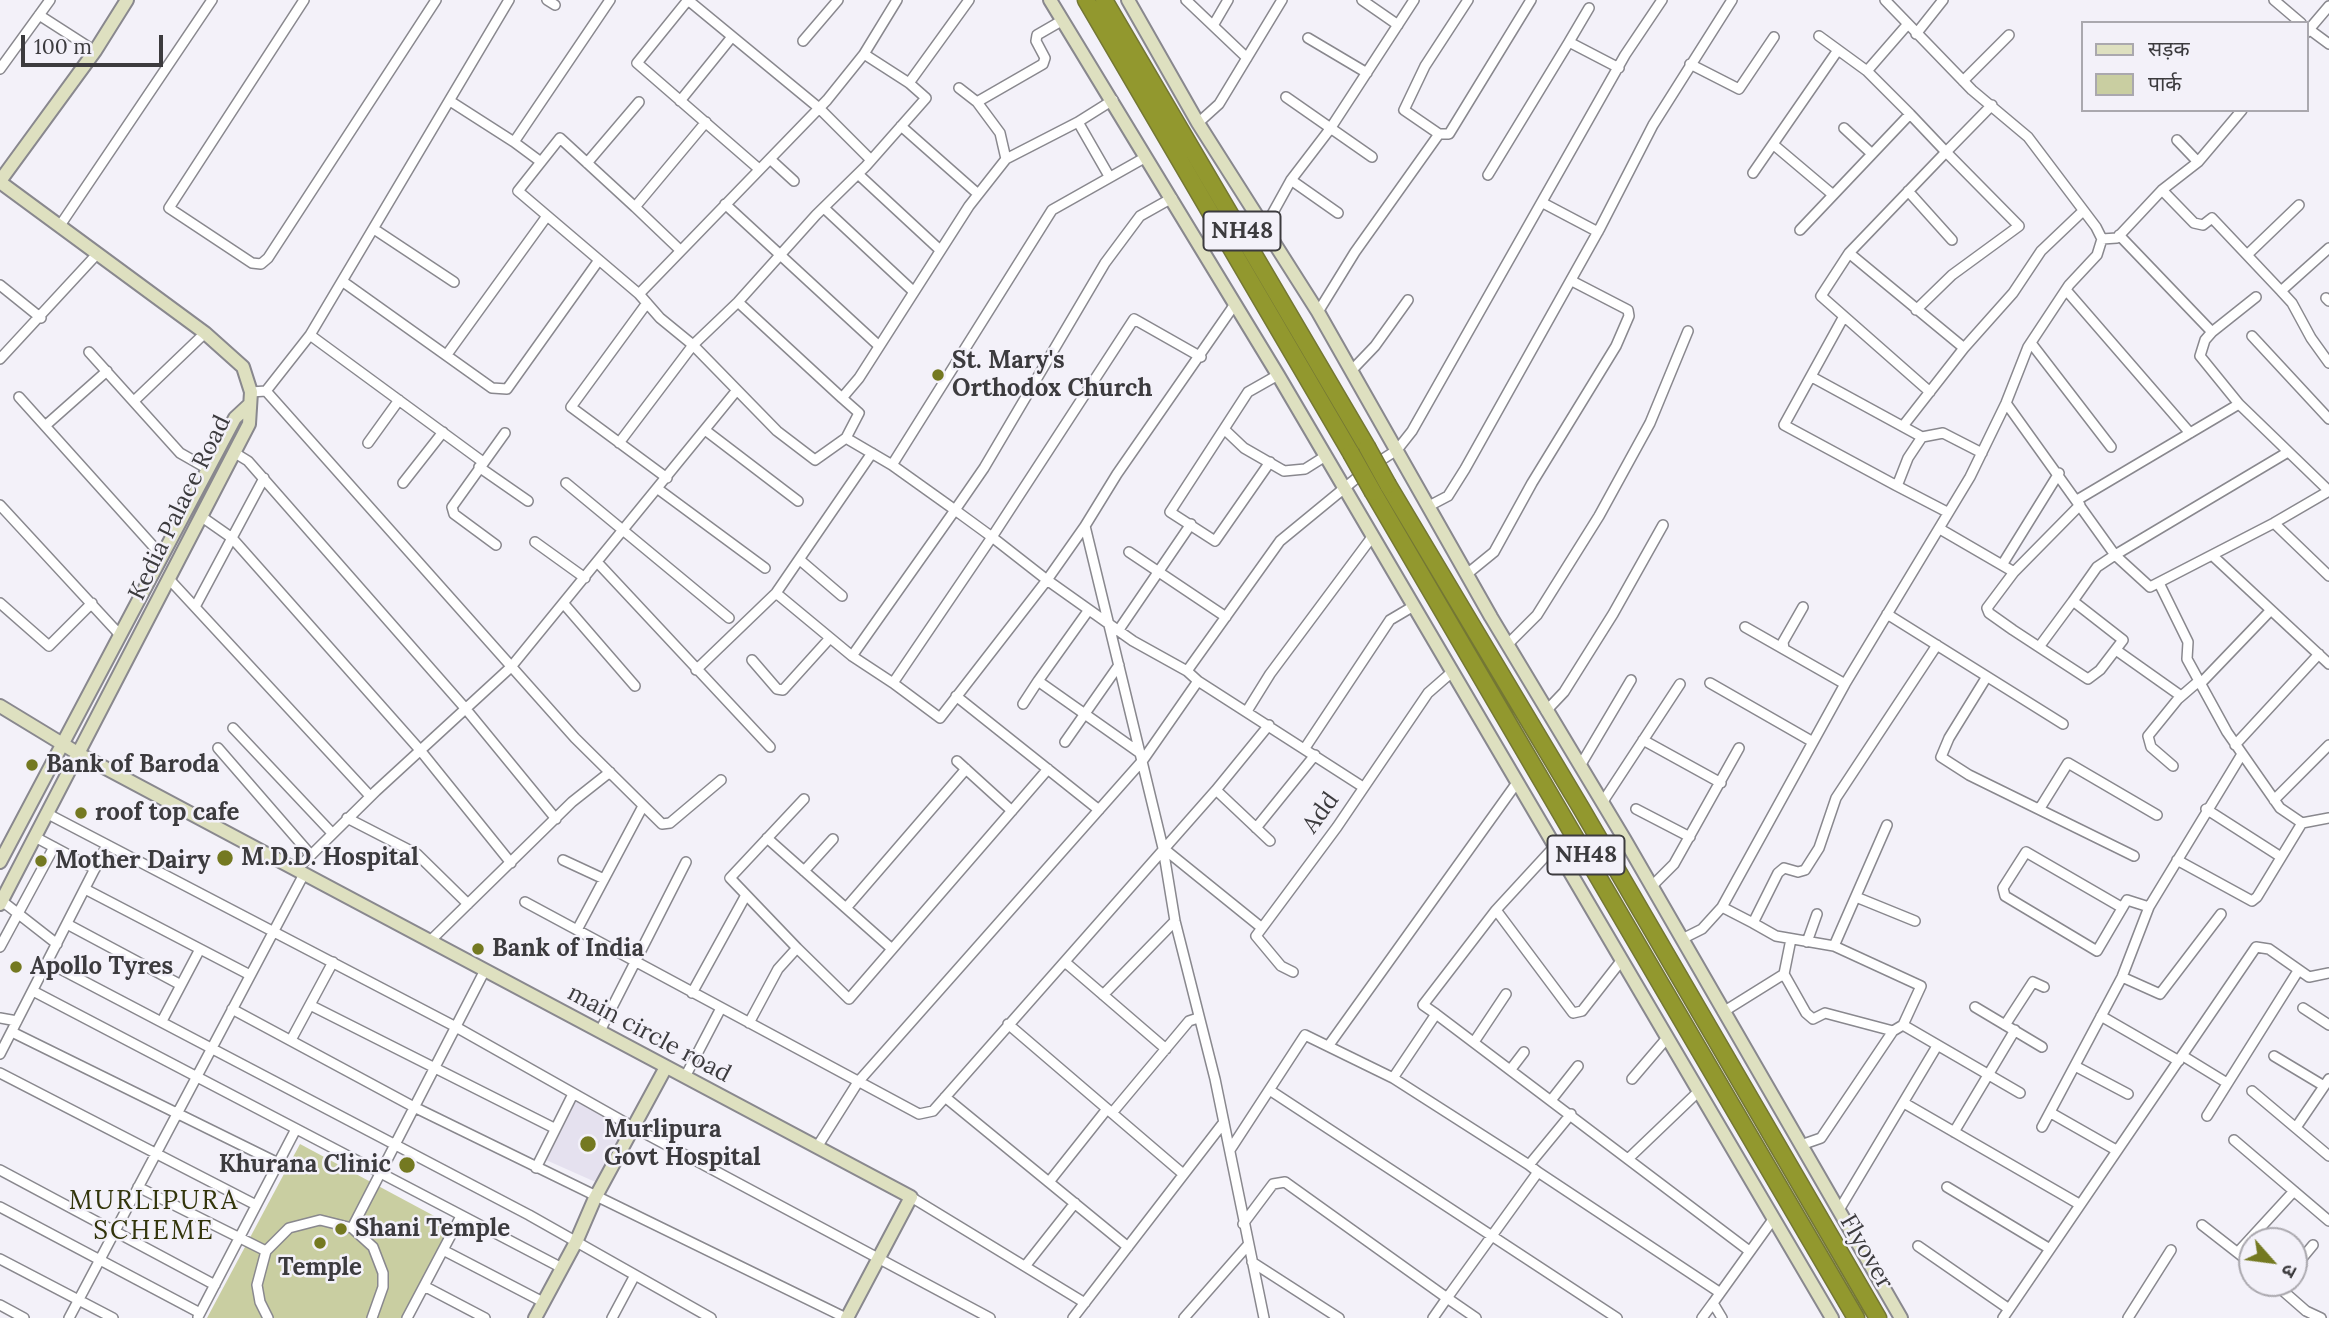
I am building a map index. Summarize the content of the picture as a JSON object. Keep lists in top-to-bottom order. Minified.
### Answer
{"streets":{"highway":["NH48","Flyover"],"street":["Kedia Palace Road","Add","main circle road"]},"crossings":[["NH48","Flyover"],["Kedia Palace Road","main circle road"]],"districts":["MURLIPURA SCHEME"],"places":["St. Mary's Orthodox Church","Bank of Baroda","roof top cafe","M.D.D. Hospital","Mother Dairy","Bank of India","Apollo Tyres","Murlipura Govt Hospital","Khurana Clinic","Shani Temple","Temple"],"legend":["सड़क","पार्क"],"scale_bar":"100 m","north":"bottom right"}
